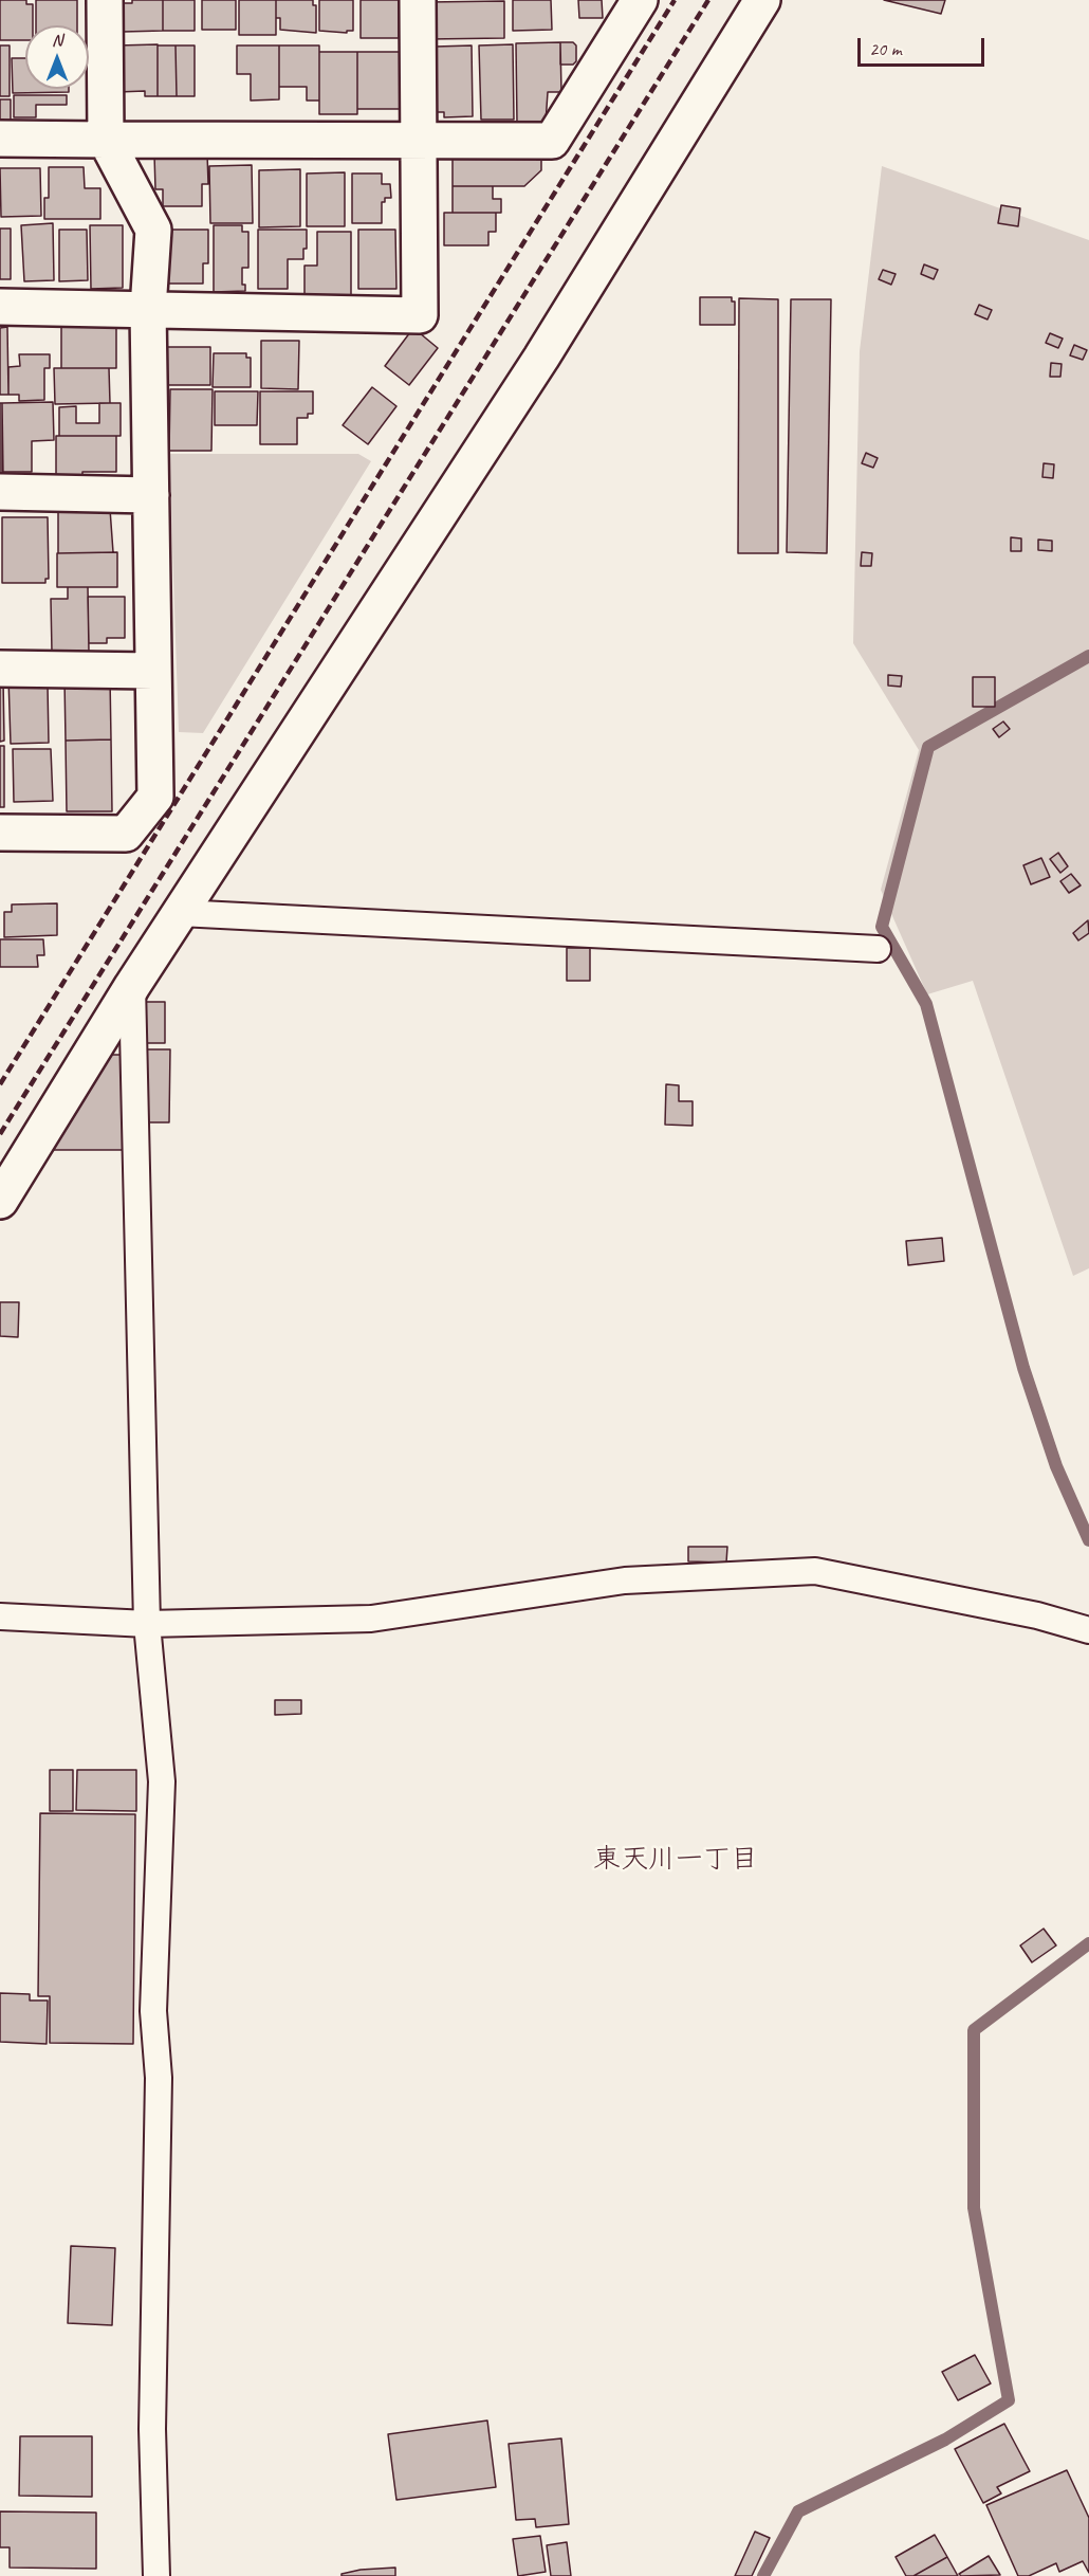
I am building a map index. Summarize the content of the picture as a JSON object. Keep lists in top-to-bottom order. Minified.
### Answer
{"districts":["東天川一丁目"],"scale_bar":"20 m","north":"top"}
